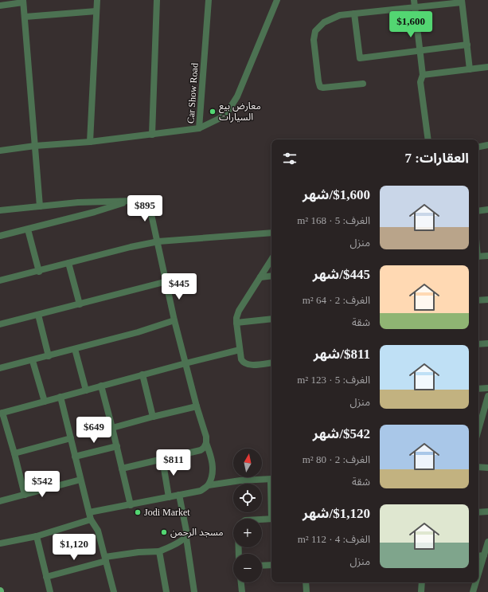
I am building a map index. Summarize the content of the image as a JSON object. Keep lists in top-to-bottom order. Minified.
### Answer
{"streets":{"street":["Car Show Road"]},"places":["معارض بيع السيارات","Jodi Market","مسجد الرحمن"],"north":"top","page":{"price":["$1,600","$895","$445","$649","$811","$542","$1,120"],"heading":"العقارات: 7","list":[{"name":"$1,600/شهر","note":"الغرف: 5 · 168 m² · منزل"},{"name":"$445/شهر","note":"الغرف: 2 · 64 m² · شقة"},{"name":"$811/شهر","note":"الغرف: 5 · 123 m² · منزل"},{"name":"$542/شهر","note":"الغرف: 2 · 80 m² · شقة"},{"name":"$1,120/شهر","note":"الغرف: 4 · 112 m² · منزل"}],"map_buttons":["+","−"]}}
